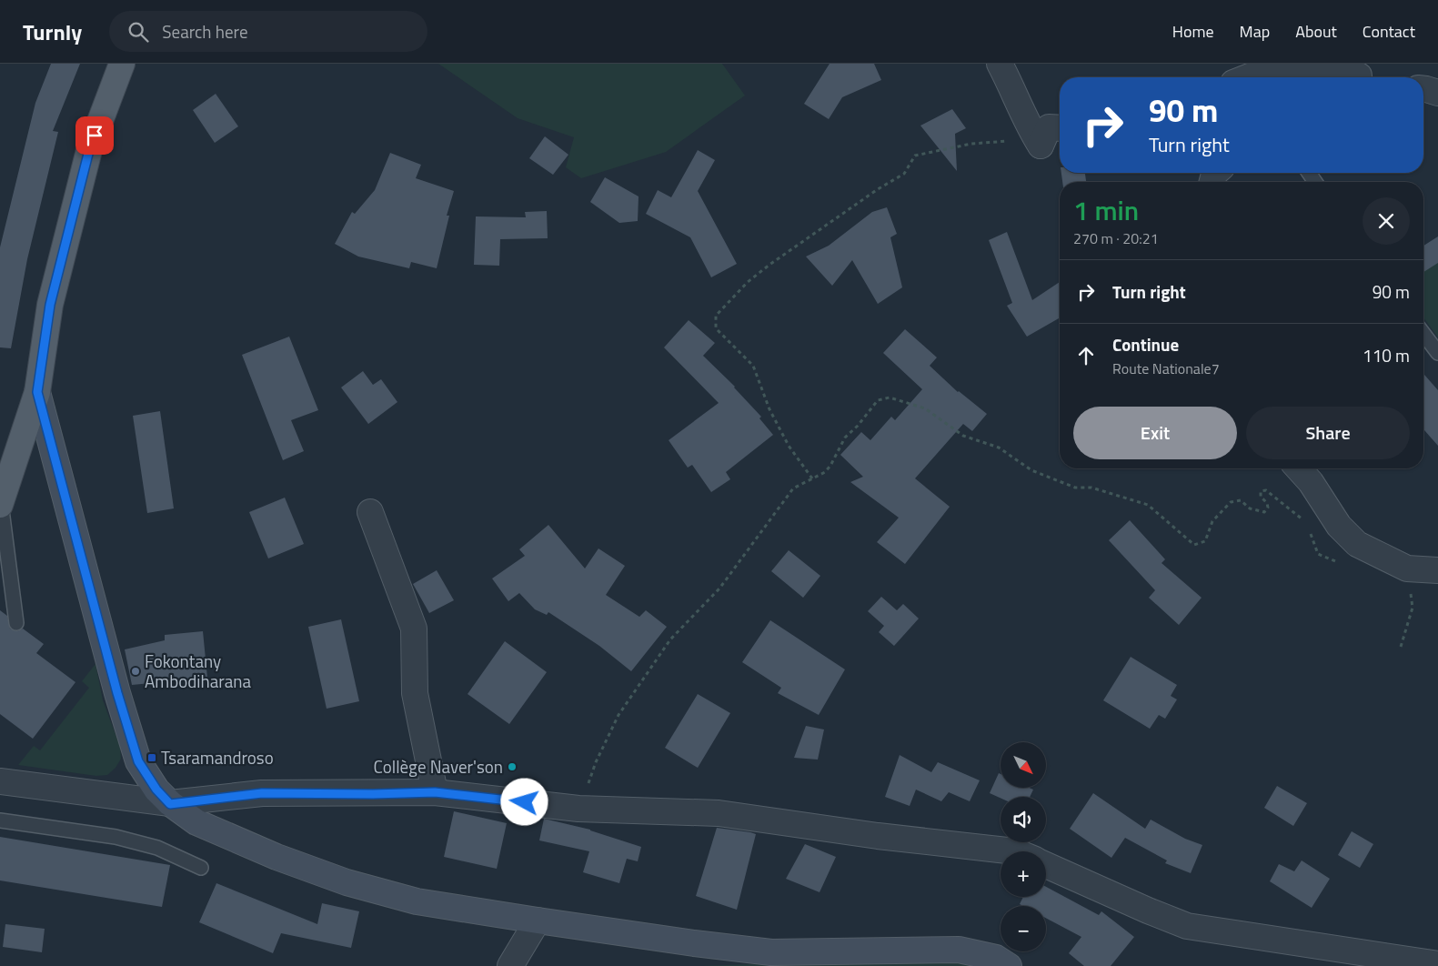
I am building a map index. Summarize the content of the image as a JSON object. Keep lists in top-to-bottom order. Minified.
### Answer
{"places":{"other":["Fokontany Ambodiharana","Collège Naver'son"],"transit":["Tsaramandroso"]},"north":"bottom right","page":{"header":"Turnly","search":"Search here","nav":["Home","Map","About","Contact"],"turn":["90 m","Turn right"],"heading":["1 min","270 m · 20:21"],"list":[{"name":"Turn right","value":"90 m"},{"name":"Continue","note":"Route Nationale7","value":"110 m"}],"buttons":["Exit","Share"],"map_buttons":["+","−"]}}
